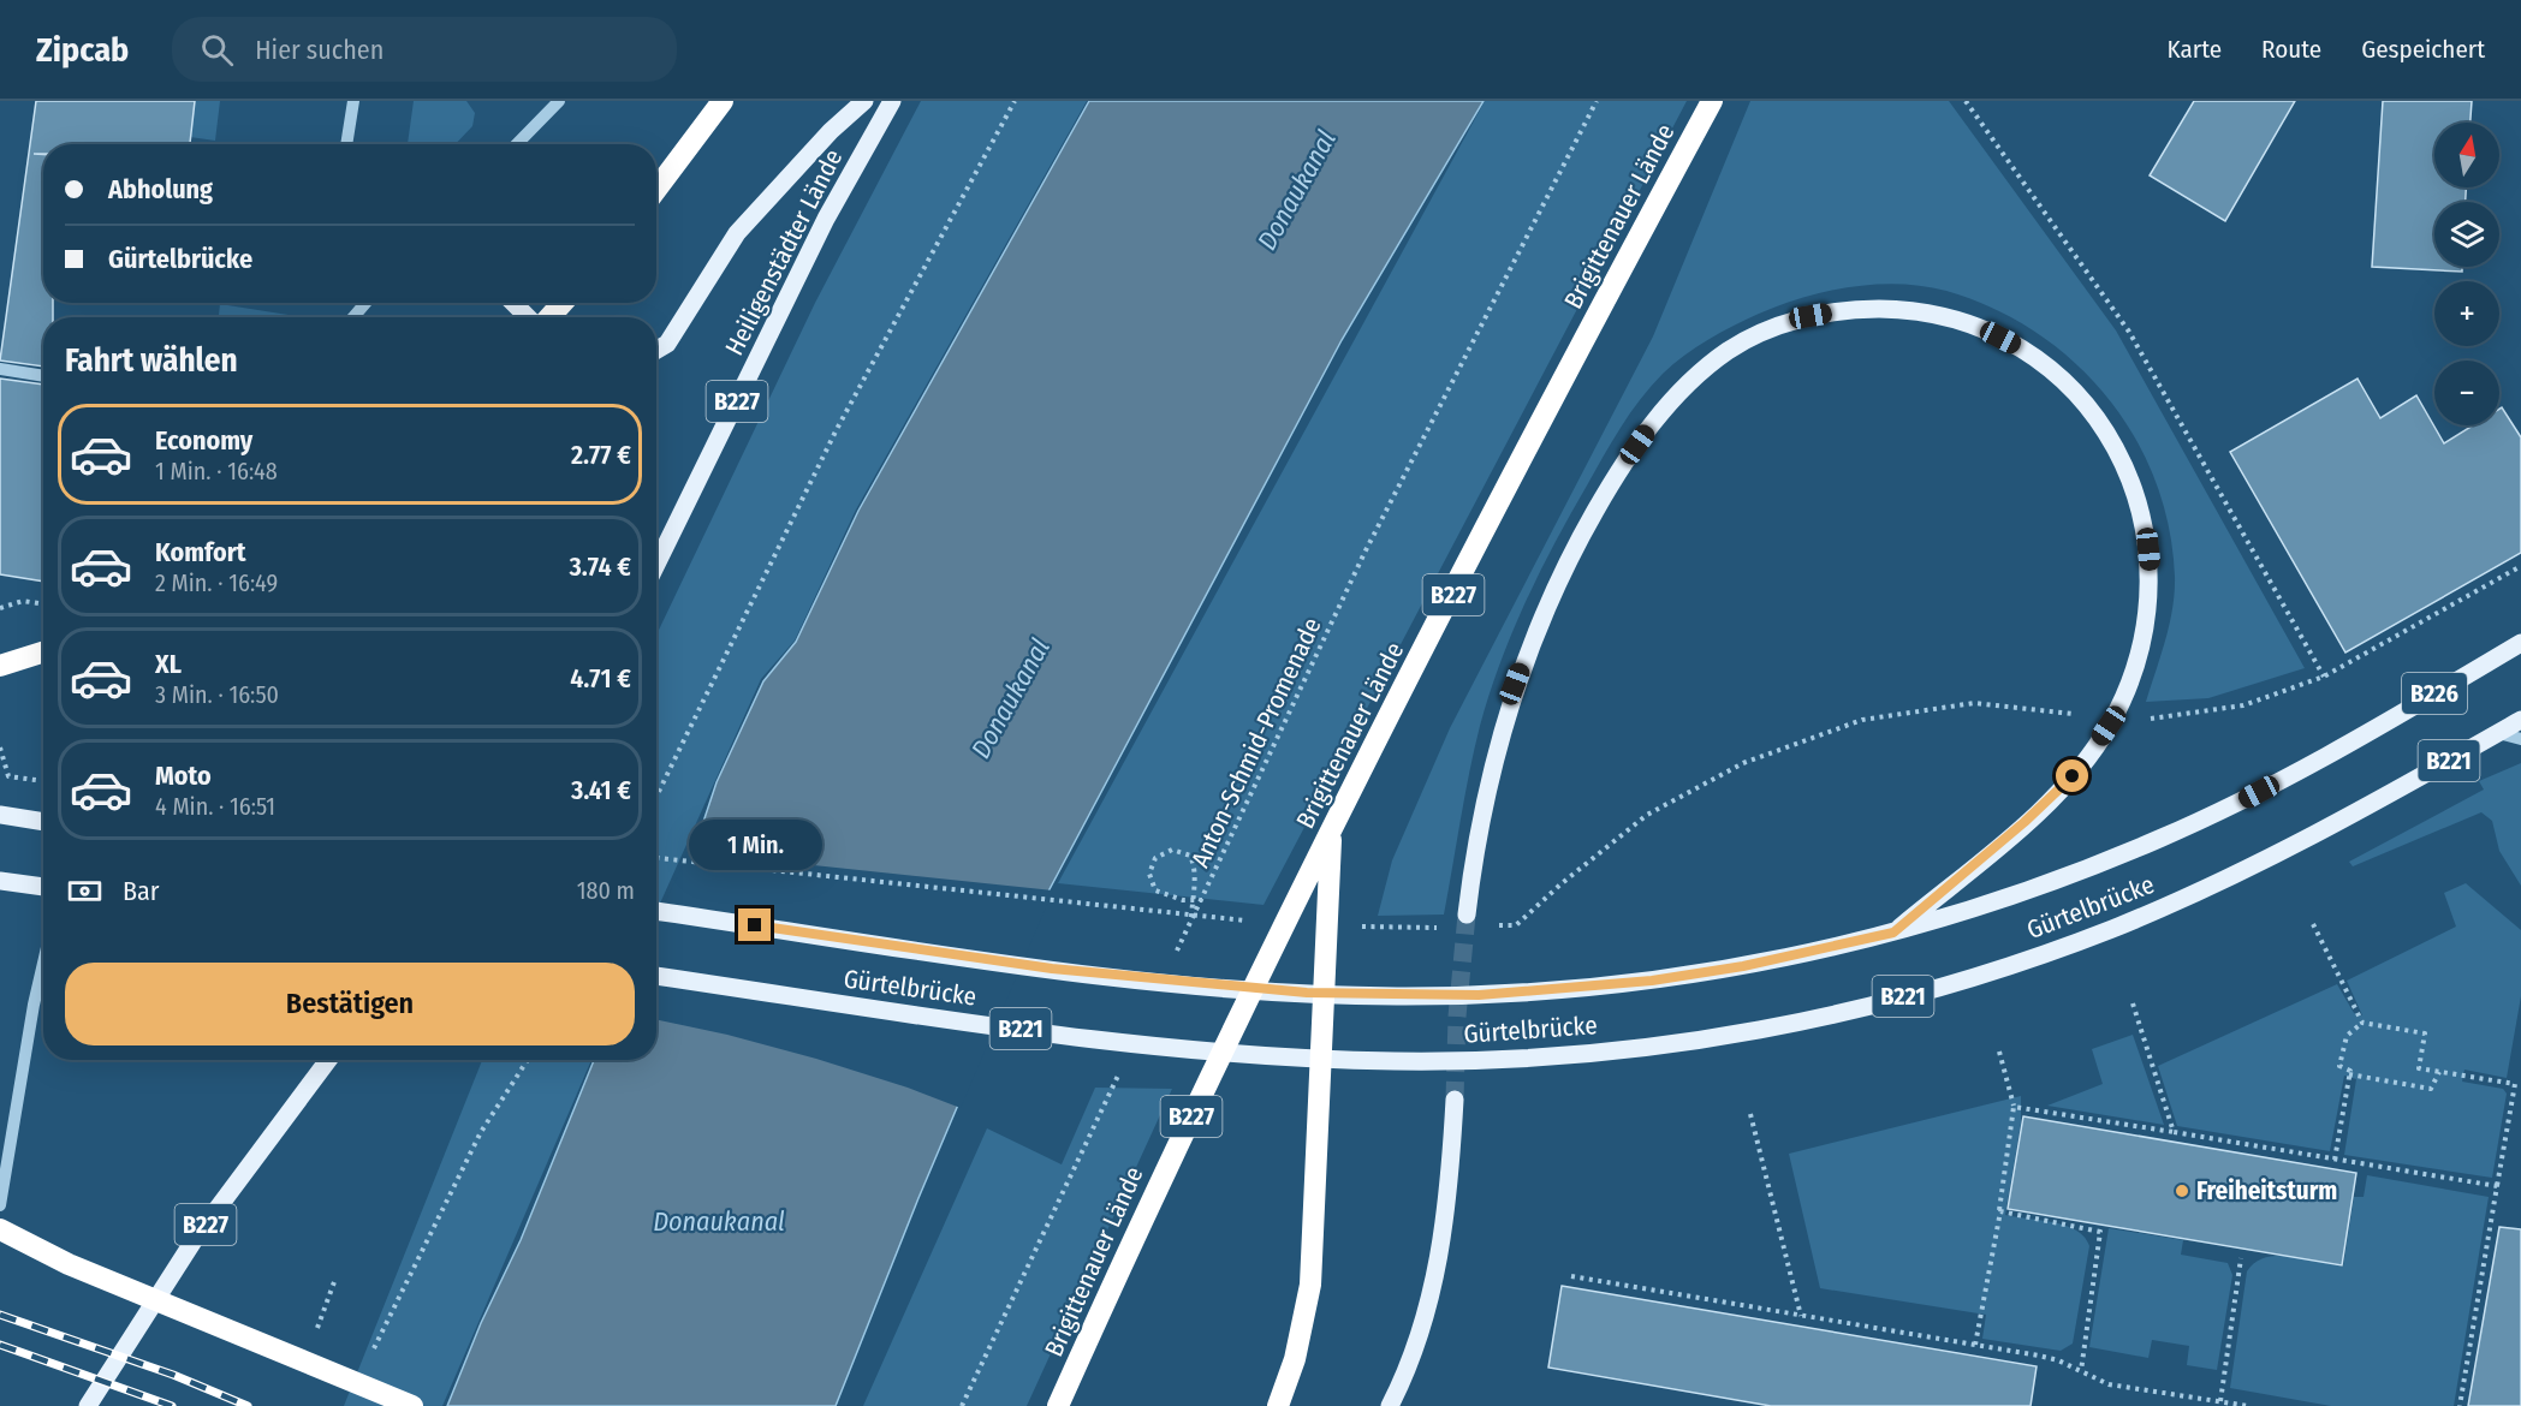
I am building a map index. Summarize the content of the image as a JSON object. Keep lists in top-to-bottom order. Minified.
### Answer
{"streets":{"highway":["Brigittenauer Lände","B227"],"main road":["Heiligenstädter Lände","B226","B221","Gürtelbrücke"],"path":["Anton-Schmid-Promenade"]},"crossings":[["B226","Gürtelbrücke"],["B221","Gürtelbrücke"]],"water":["Donaukanal"],"places":["Freiheitsturm"],"north":"top","page":{"header":"Zipcab","search":"Hier suchen","nav":["Karte","Route","Gespeichert"],"map_buttons":["+","−"],"banner":["Abholung","Gürtelbrücke"],"heading":"Fahrt wählen","list":[{"name":"Economy","note":"1 Min. · 16:48","value":"2.77 €"},{"name":"Komfort","note":"2 Min. · 16:49","value":"3.74 €"},{"name":"XL","note":"3 Min. · 16:50","value":"4.71 €"},{"name":"Moto","note":"4 Min. · 16:51","value":"3.41 €"}],"bubble":"1 Min.","pay":["Bar","180 m"],"buttons":"Bestätigen"}}
